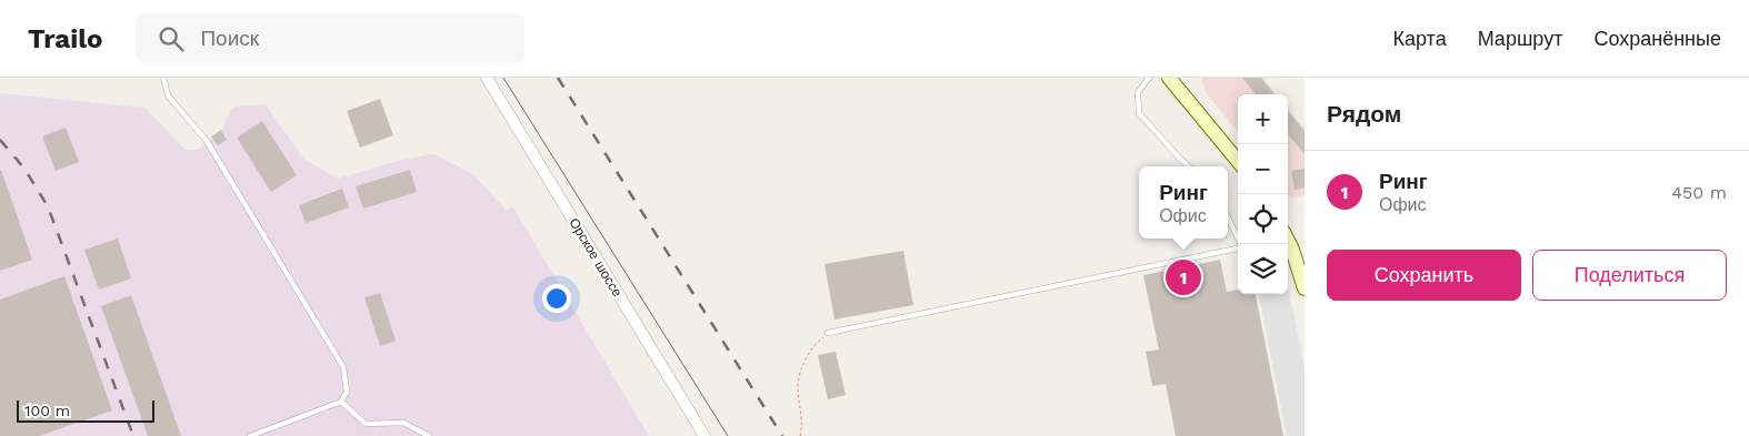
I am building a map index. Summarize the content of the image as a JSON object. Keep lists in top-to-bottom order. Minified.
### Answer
{"streets":{"street":["Орское шоссе"]},"scale_bar":"100 m","page":{"header":"Trailo","search":"Поиск","nav":["Карта","Маршрут","Сохранённые"],"heading":"Рядом","map_buttons":["+","−"],"list":[{"mark":"1","name":"Ринг","note":"Офис","value":"450 m"}],"popup":["Ринг","Офис"],"buttons":["Сохранить","Поделиться"],"pins":"1","scale":"100 m"}}
